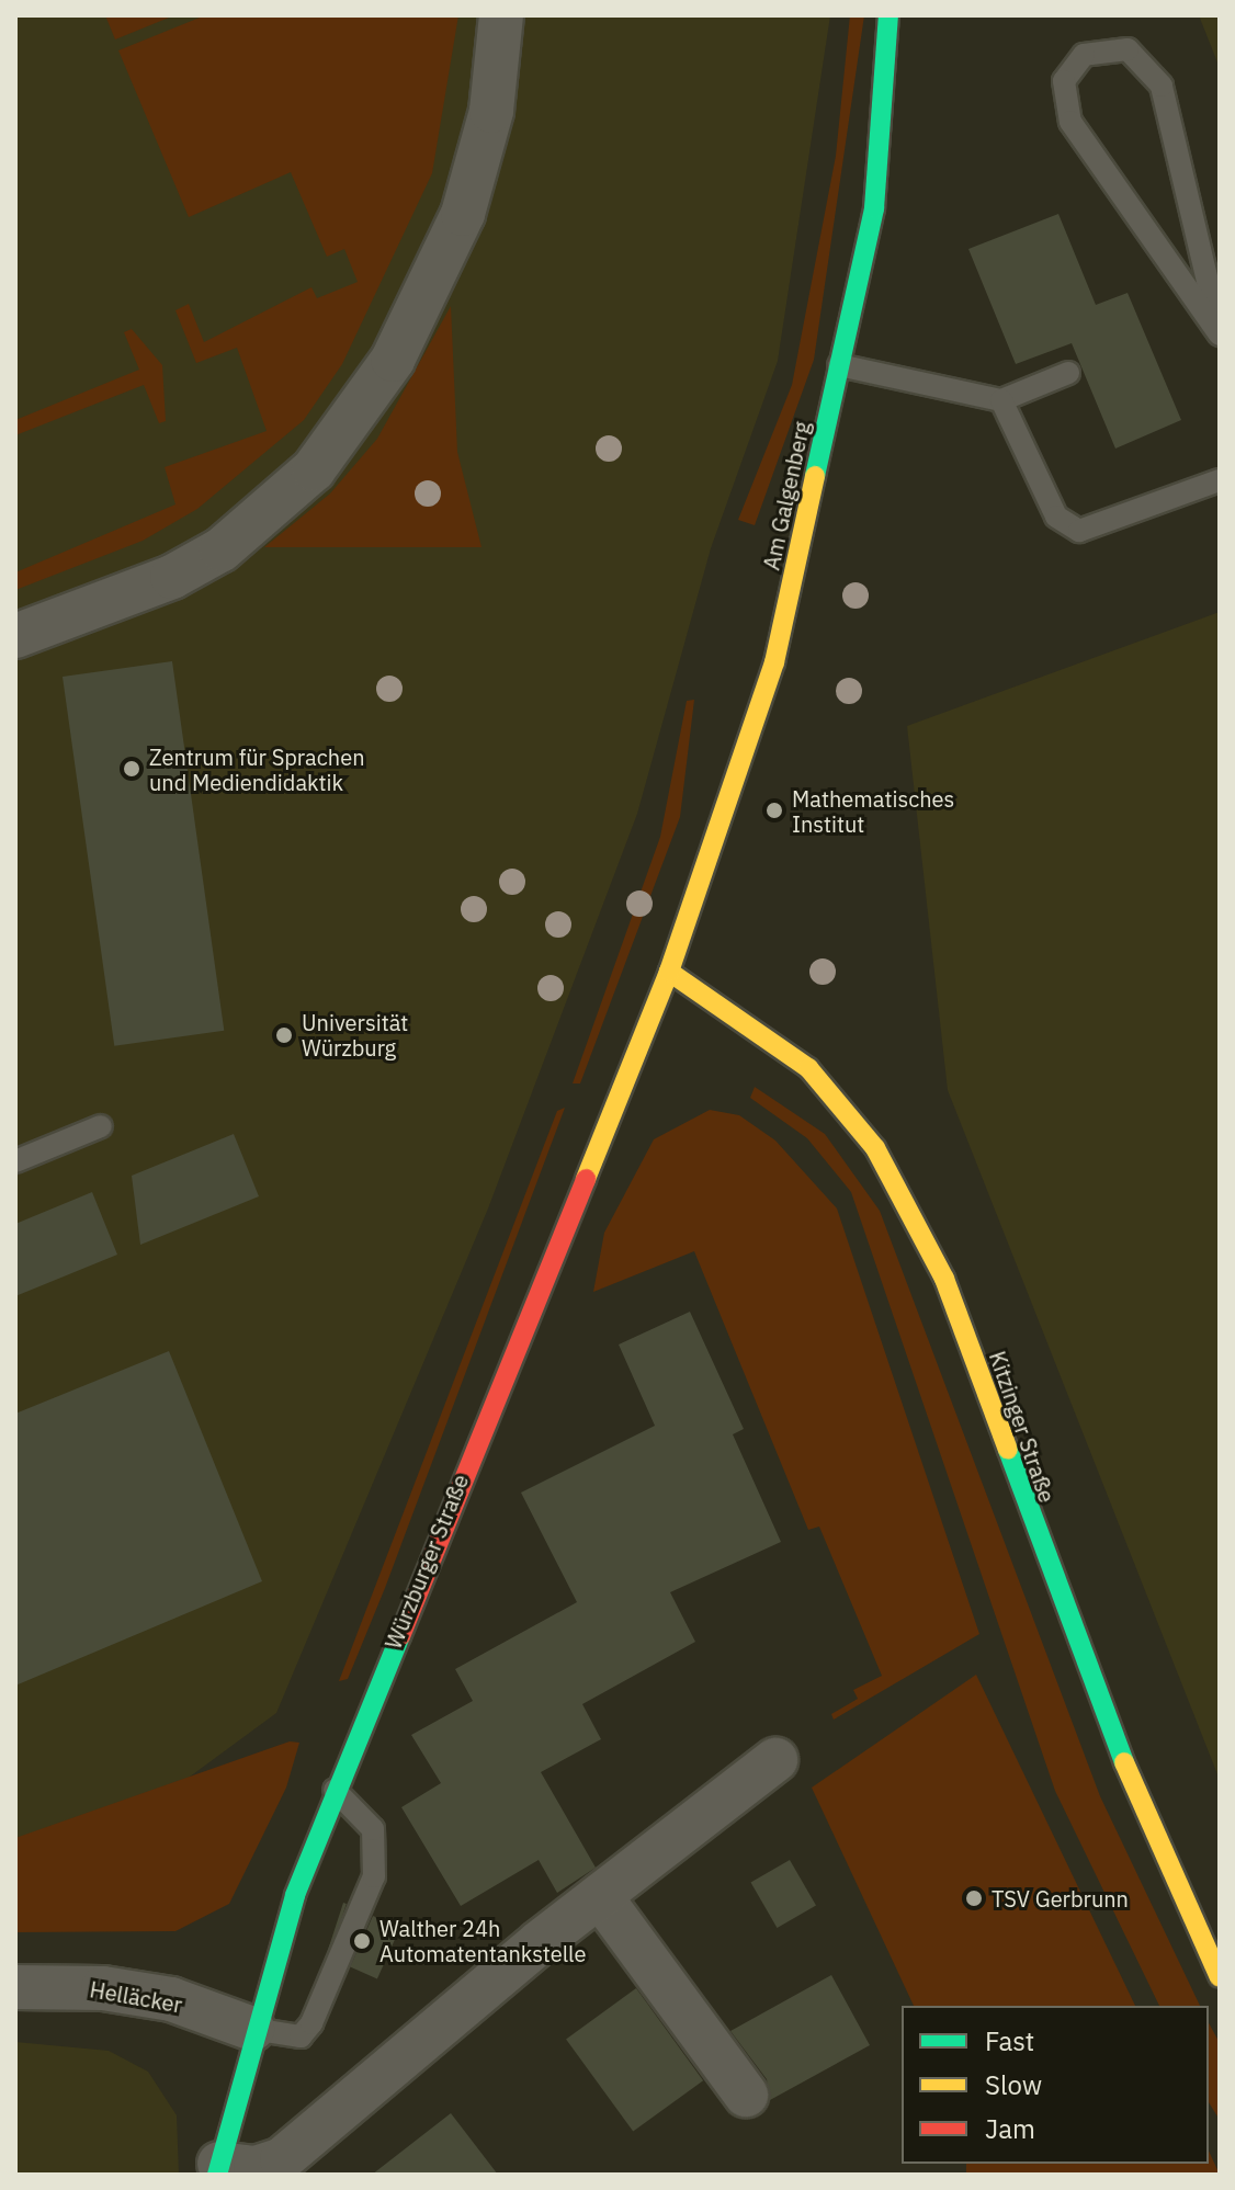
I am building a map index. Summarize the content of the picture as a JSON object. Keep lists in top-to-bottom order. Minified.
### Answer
{"streets":{"street":["Am Galgenberg","Kitzinger Straße","Würzburger Straße","Helläcker"]},"crossings":[["Am Galgenberg","Kitzinger Straße"],["Am Galgenberg","Würzburger Straße"],["Kitzinger Straße","Würzburger Straße"],["Würzburger Straße","Helläcker"]],"places":["Zentrum für Sprachen und Mediendidaktik","Mathematisches Institut","Universität Würzburg","TSV Gerbrunn","Walther 24h Automatentankstelle"],"legend":["Fast","Slow","Jam"]}
